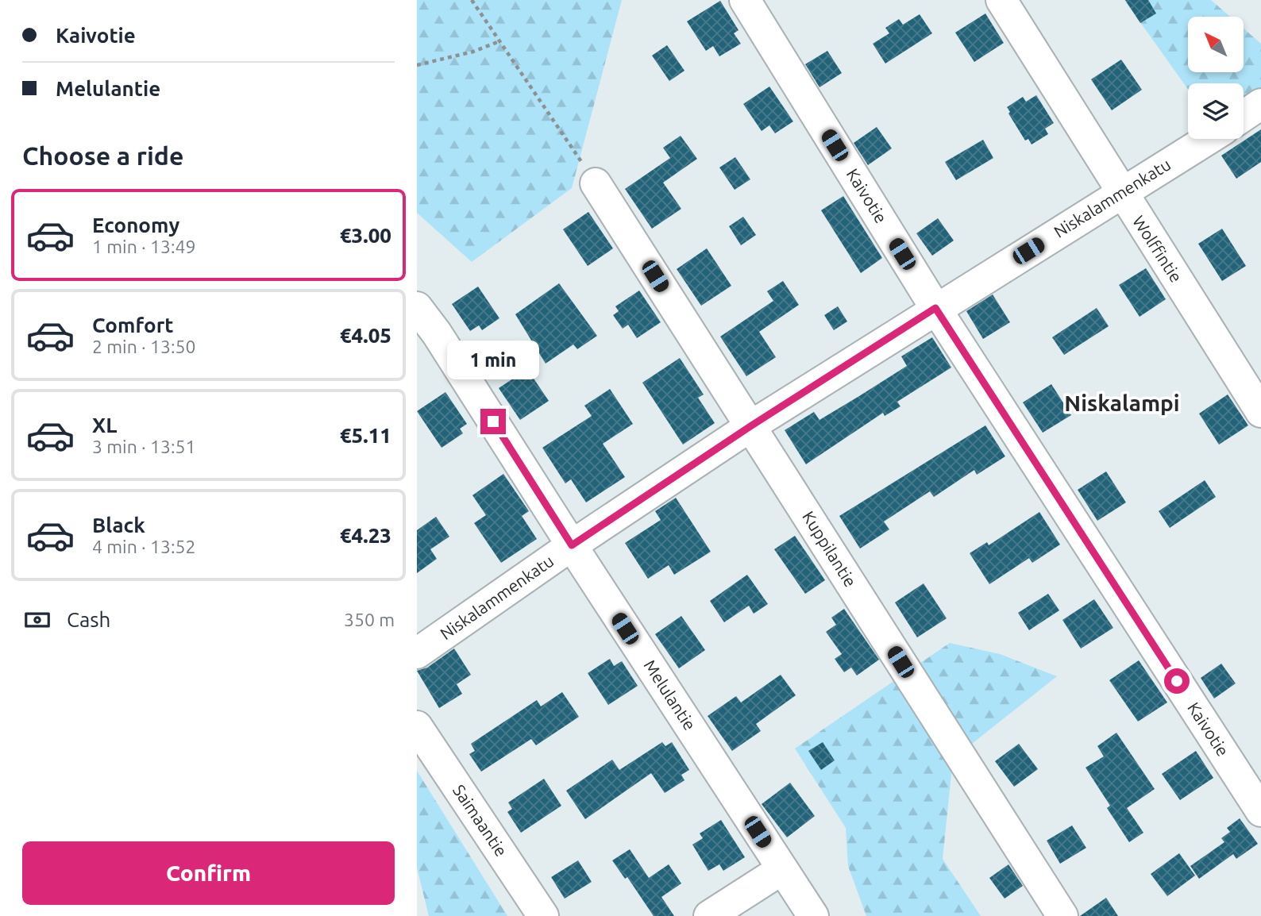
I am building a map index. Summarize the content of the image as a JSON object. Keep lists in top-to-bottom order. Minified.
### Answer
{"streets":{"street":["Kaivotie","Niskalammenkatu","Wolffintie","Kuppilantie","Melulantie","Saimaantie"]},"crossings":[["Kaivotie","Niskalammenkatu"],["Niskalammenkatu","Wolffintie"],["Niskalammenkatu","Kuppilantie"],["Niskalammenkatu","Melulantie"]],"districts":["Niskalampi"],"north":"top left","page":{"banner":["Kaivotie","Melulantie"],"heading":"Choose a ride","list":[{"name":"Economy","note":"1 min · 13:49","value":"€3.00"},{"name":"Comfort","note":"2 min · 13:50","value":"€4.05"},{"name":"XL","note":"3 min · 13:51","value":"€5.11"},{"name":"Black","note":"4 min · 13:52","value":"€4.23"}],"bubble":"1 min","pay":["Cash","350 m"],"buttons":"Confirm"}}
